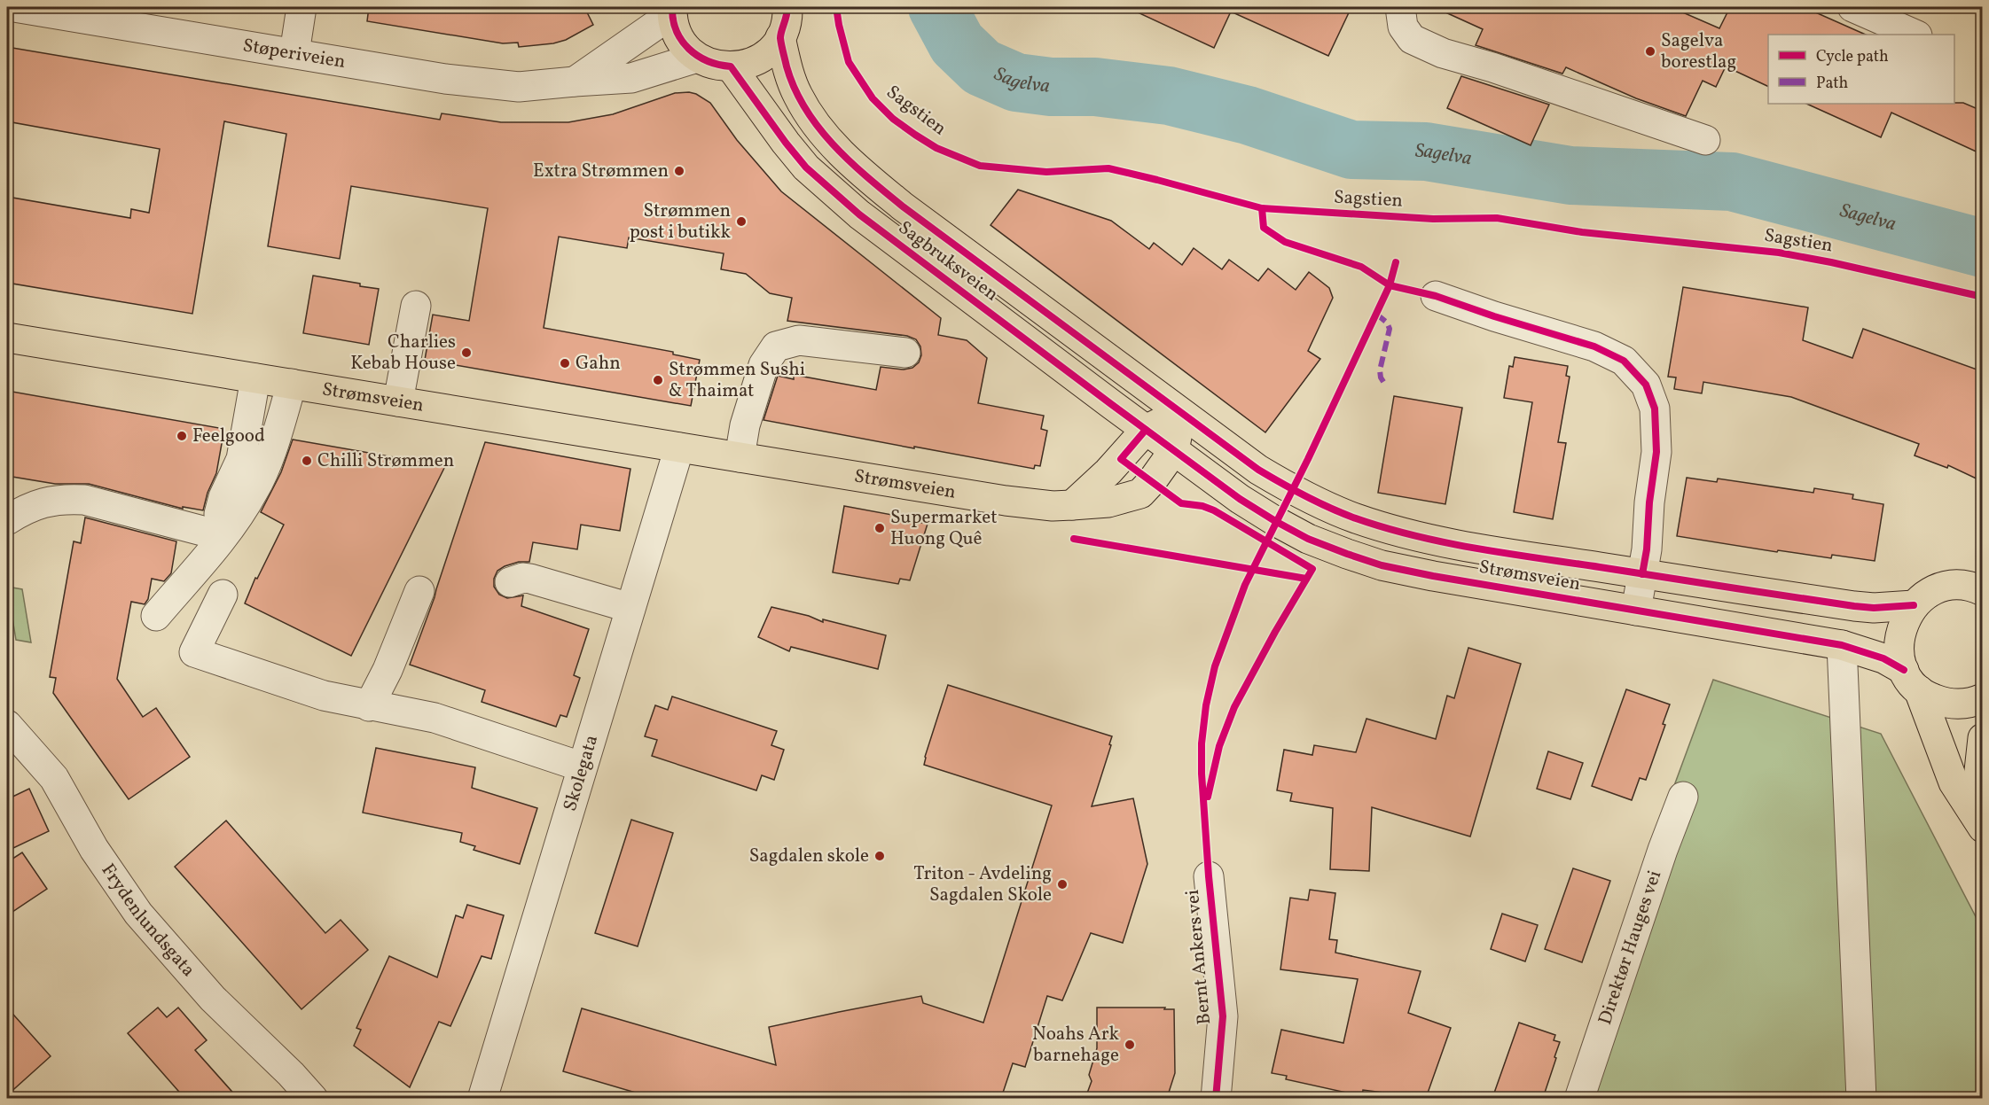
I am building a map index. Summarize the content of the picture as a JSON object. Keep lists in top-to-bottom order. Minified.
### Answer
{"streets":{"main road":["Sagbruksveien","Strømsveien"],"street":["Støperiveien","Skolegata","Frydenlundsgata","Direktør Hauges vei","Bernt Ankers vei"],"cycle path":["Sagstien"]},"crossings":[["Sagbruksveien","Strømsveien"],["Strømsveien","Skolegata"]],"water":["Sagelva"],"places":["Sagelva borestlag","Extra Strømmen","Strømmen post i butikk","Charlies Kebab House","Gahn","Strømmen Sushi & Thaimat","Feelgood","Chilli Strømmen","Supermarket Huong Quê","Sagdalen skole","Triton - Avdeling Sagdalen Skole","Noahs Ark barnehage"],"legend":["Cycle path","Path"]}
